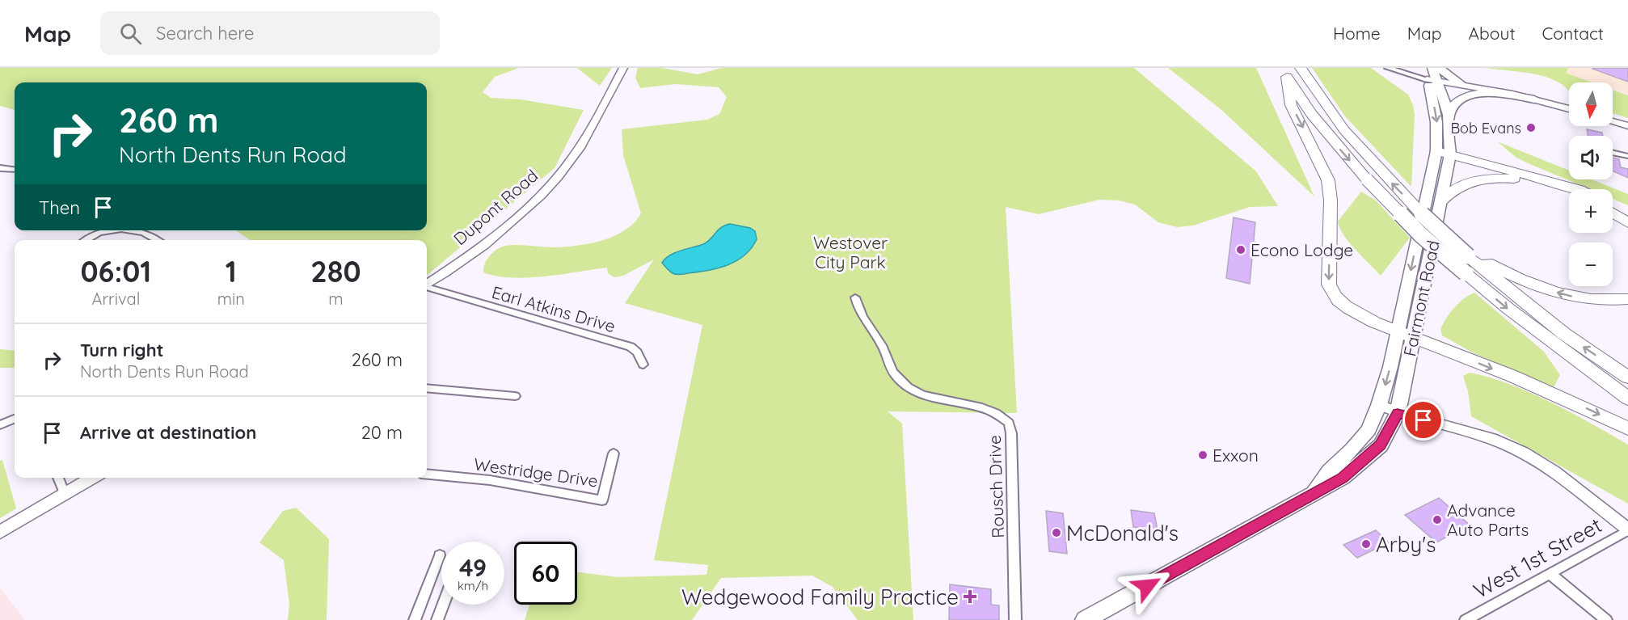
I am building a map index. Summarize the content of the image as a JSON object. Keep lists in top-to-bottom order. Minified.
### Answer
{"streets":{"main road":["Fairmont Road"],"street":["Dupont Road","Earl Atkins Drive","Westridge Drive","Rousch Drive","West 1st Street"]},"crossings":[["Dupont Road","Earl Atkins Drive"]],"parks":["Westover City Park"],"places":{"other":["Bob Evans","Econo Lodge","Exxon","Advance Auto Parts","McDonald's","Arby's"],"health":["Wedgewood Family Practice"]},"north":"bottom","page":{"header":"Map","search":"Search here","nav":["Home","Map","About","Contact"],"map_buttons":["+","−"],"turn":["260 m","North Dents Run Road"],"then":"Then","eta":["06:01","Arrival","1","min","280","m"],"list":[{"name":"Turn right","note":"North Dents Run Road","value":"260 m"},{"name":"Arrive at destination","value":"20 m"}],"speed":"49 km/h","limit":"60"}}
